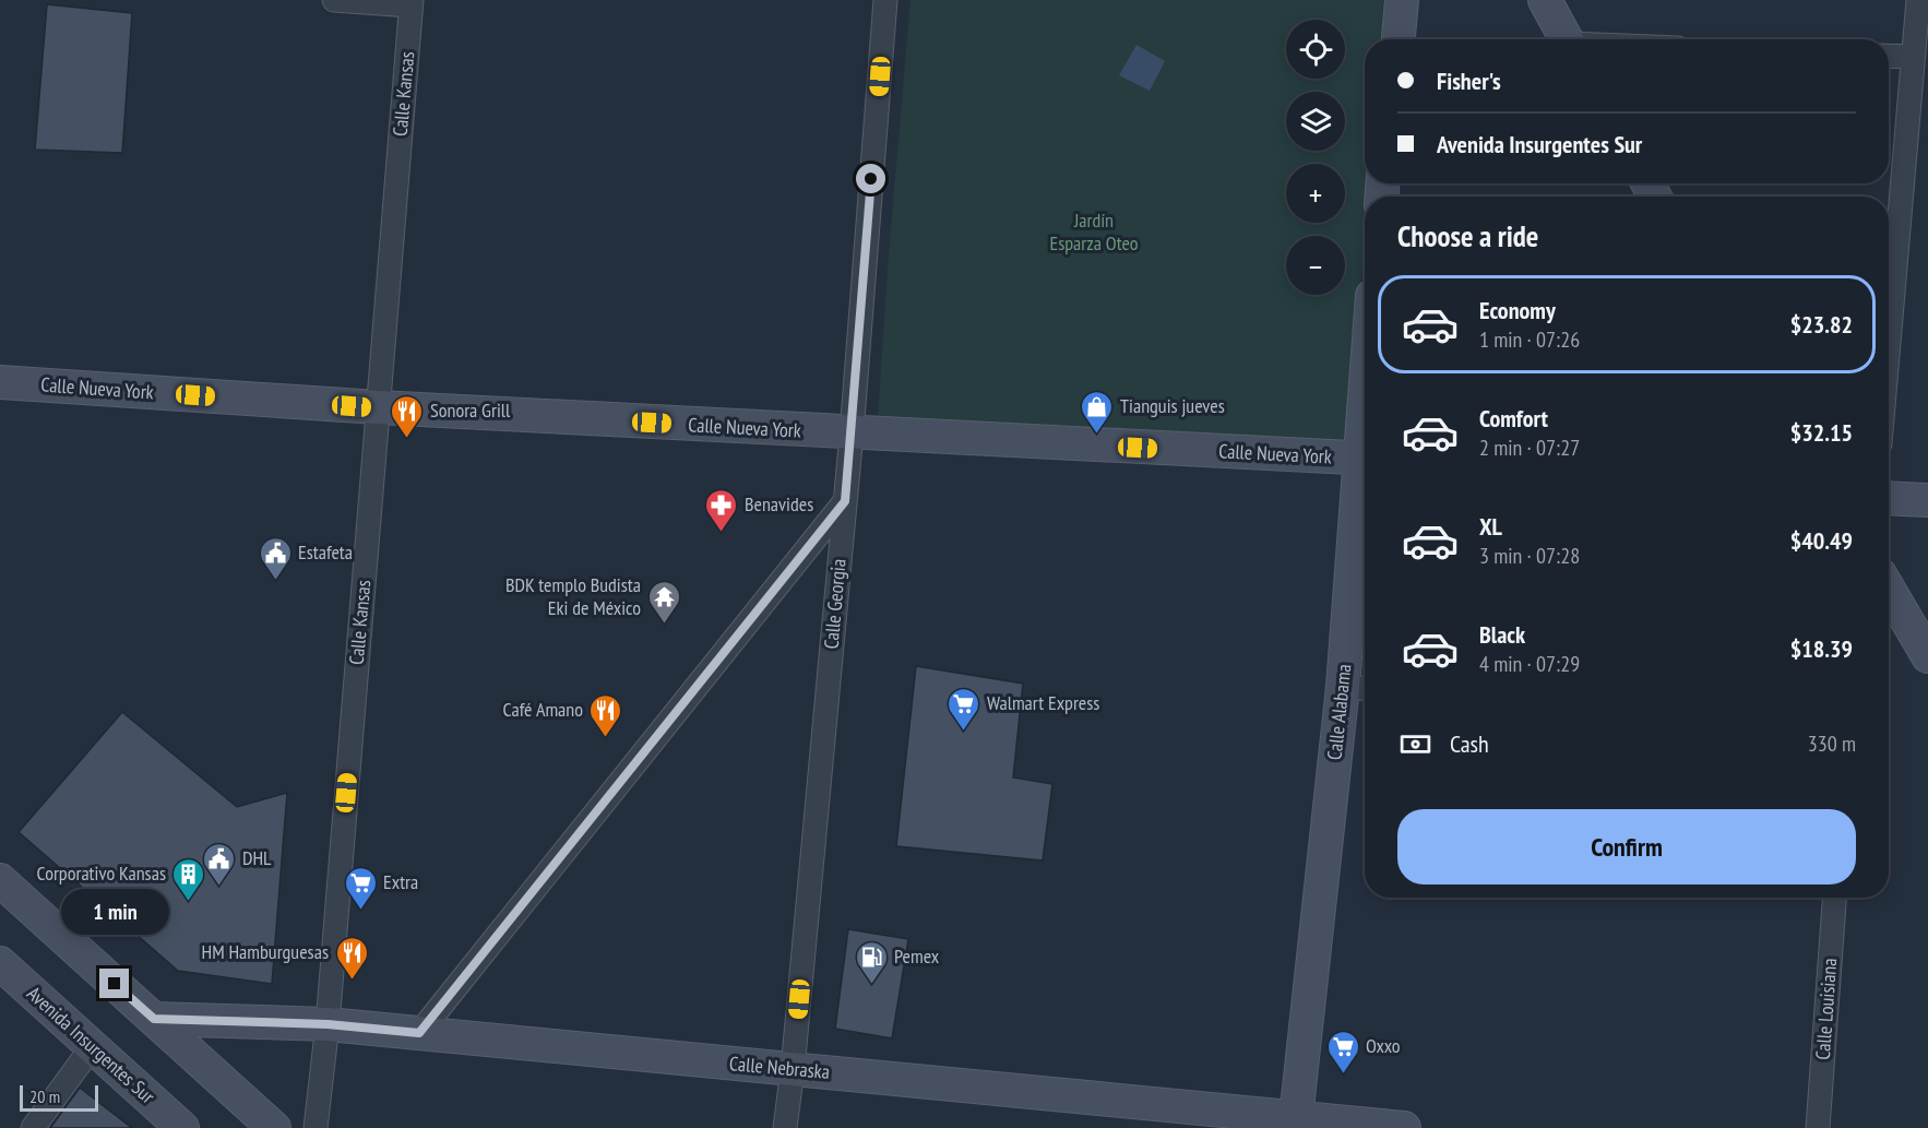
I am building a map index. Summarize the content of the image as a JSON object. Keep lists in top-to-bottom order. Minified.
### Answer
{"streets":{"street":["Calle Kansas","Calle Nueva York","Calle Georgia","Calle Alabama","Calle Louisiana","Avenida Insurgentes Sur","Calle Nebraska"]},"crossings":[["Calle Kansas","Calle Nueva York"],["Calle Kansas","Calle Nebraska"],["Calle Nueva York","Calle Georgia"],["Calle Georgia","Calle Nebraska"],["Calle Alabama","Calle Nebraska"]],"parks":["Jardín Esparza Oteo"],"places":{"shop":["Tianguis jueves"],"restaurant":["Sonora Grill","Café Amano","HM Hamburguesas"],"pharmacy":["Benavides"],"public building":["Estafeta","DHL"],"temple":["BDK templo Budista Eki de México"],"supermarket":["Walmart Express","Extra","Oxxo"],"building":["Corporativo Kansas"],"fuel station":["Pemex"]},"scale_bar":"20 m","page":{"map_buttons":["+","−"],"banner":["Fisher's","Avenida Insurgentes Sur"],"heading":"Choose a ride","list":[{"name":"Economy","note":"1 min · 07:26","value":"$23.82"},{"name":"Comfort","note":"2 min · 07:27","value":"$32.15"},{"name":"XL","note":"3 min · 07:28","value":"$40.49"},{"name":"Black","note":"4 min · 07:29","value":"$18.39"}],"pay":["Cash","330 m"],"buttons":"Confirm","bubble":"1 min","scale":"20 m"}}
